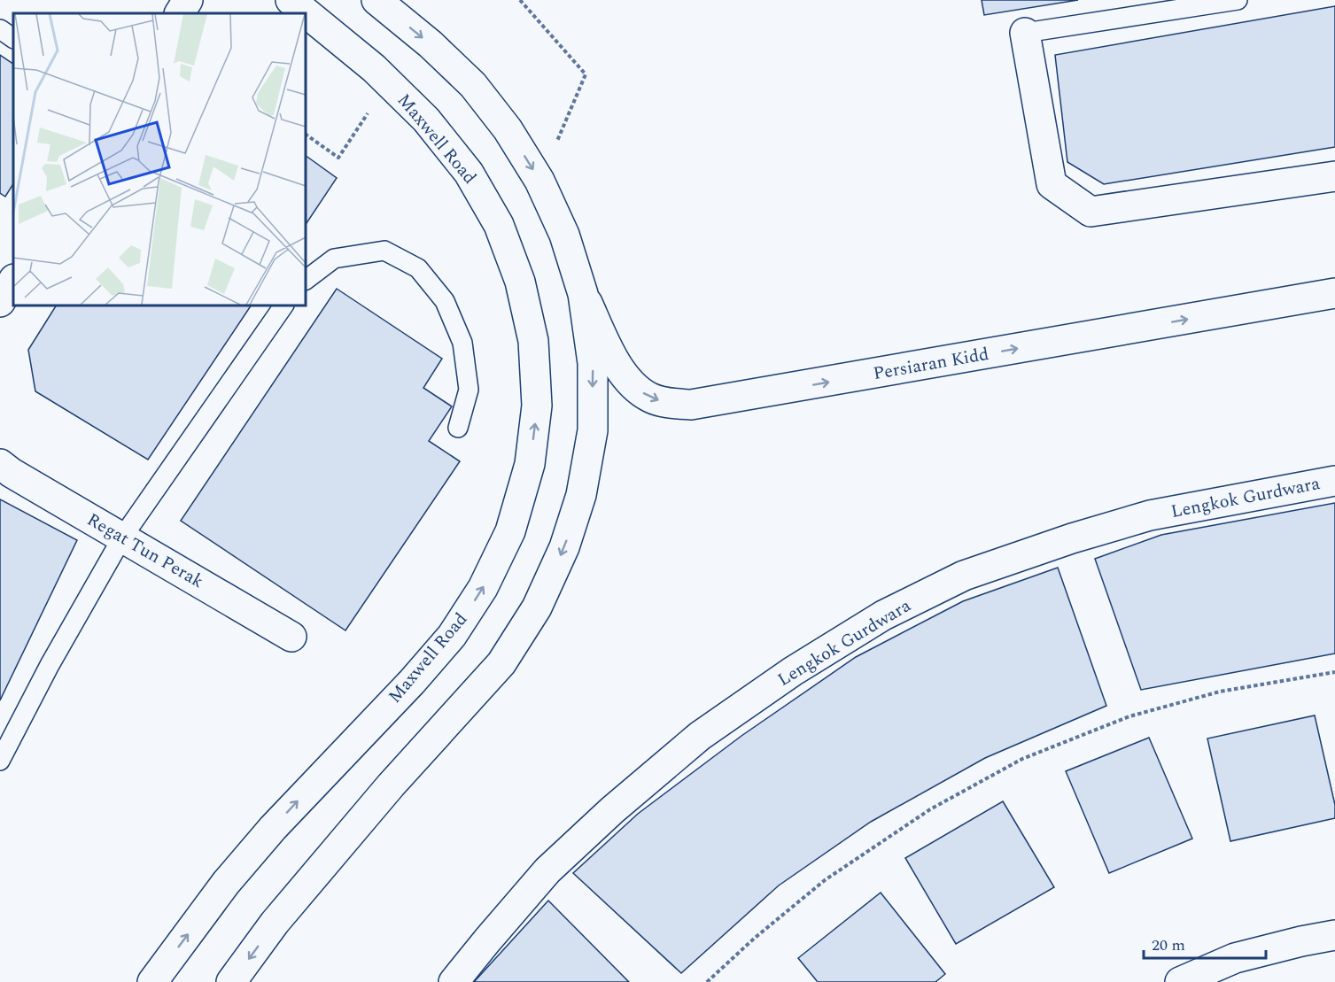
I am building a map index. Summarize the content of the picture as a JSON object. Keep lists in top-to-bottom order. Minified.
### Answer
{"streets":{"street":["Maxwell Road","Persiaran Kidd","Lengkok Gurdwara","Regat Tun Perak"]},"one_way":["Persiaran Kidd"],"scale_bar":"20 m"}
